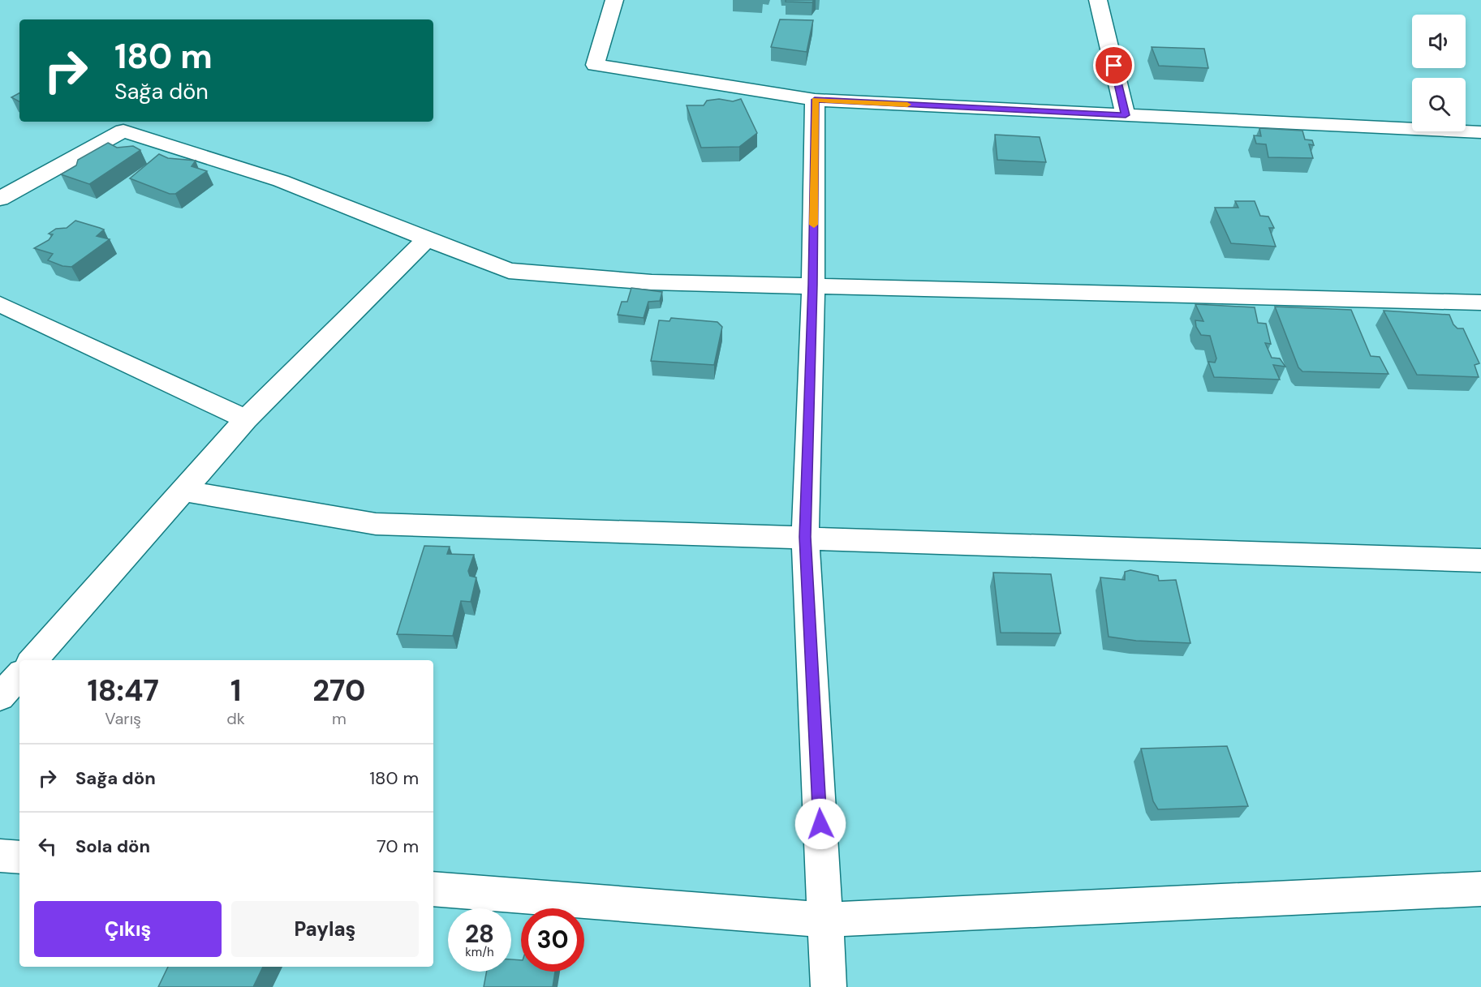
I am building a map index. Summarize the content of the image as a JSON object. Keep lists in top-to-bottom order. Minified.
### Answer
{"page":{"turn":["180 m","Sağa dön"],"eta":["18:47","Varış","1","dk","270","m"],"list":[{"name":"Sağa dön","value":"180 m"},{"name":"Sola dön","value":"70 m"}],"buttons":["Çıkış","Paylaş"],"speed":"28 km/h","limit":"30"}}
